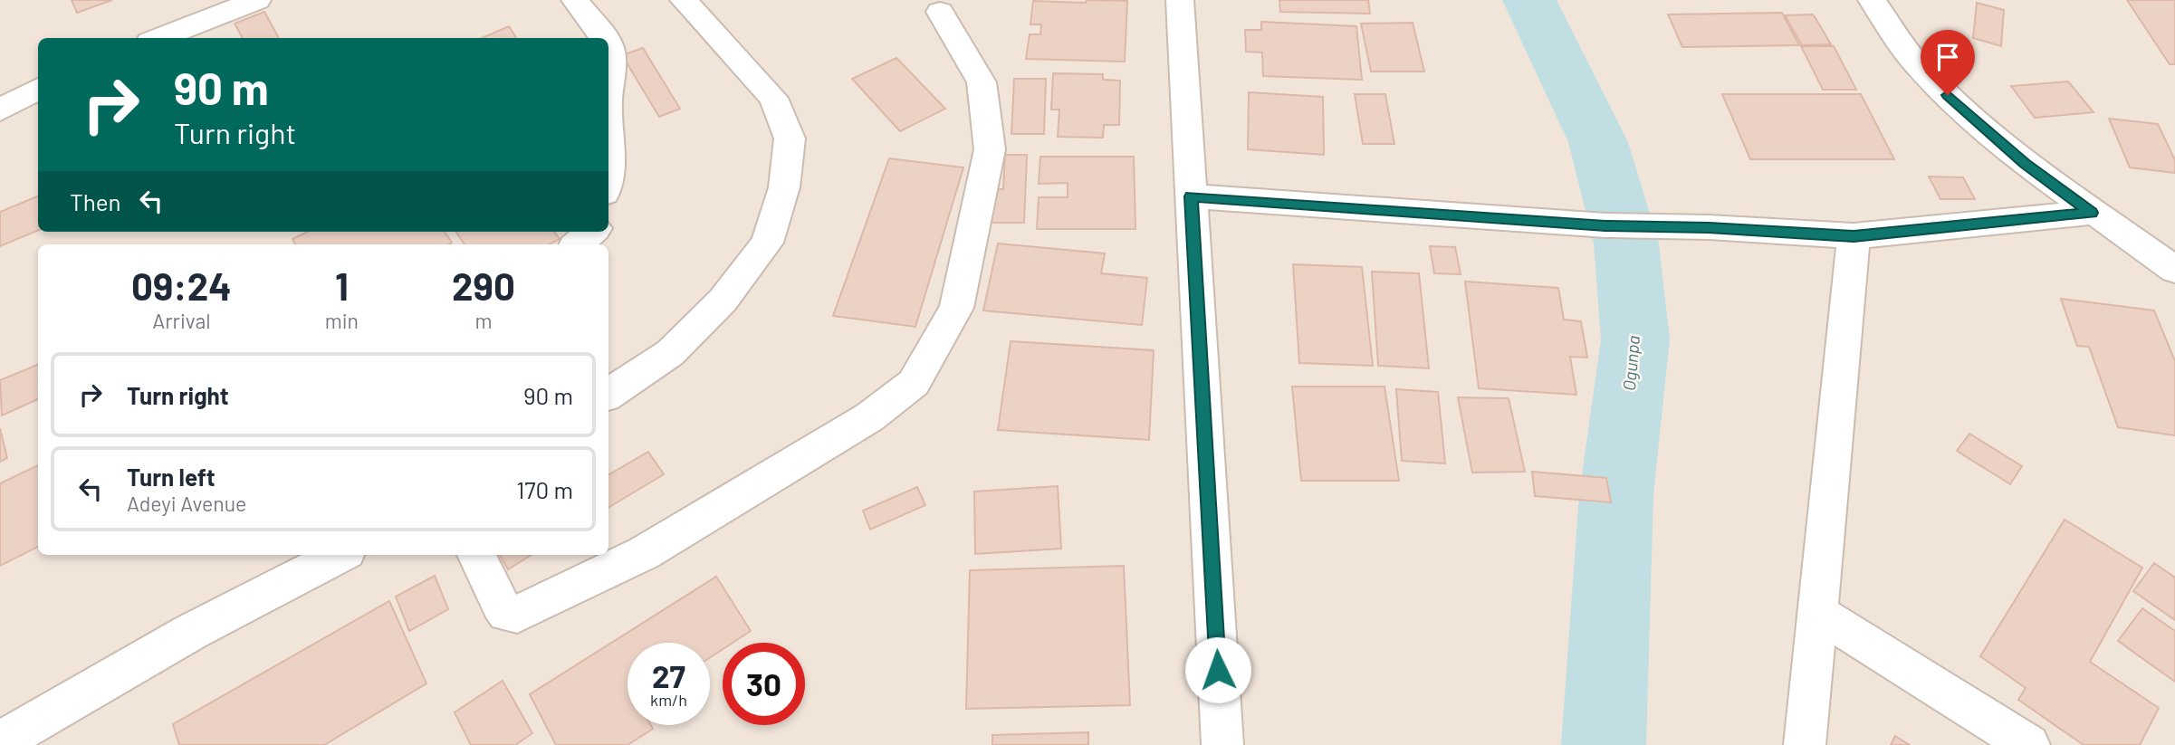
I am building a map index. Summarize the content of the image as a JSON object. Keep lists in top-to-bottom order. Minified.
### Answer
{"water":["Ogunpa"],"page":{"turn":["90 m","Turn right"],"then":"Then","eta":["09:24","Arrival","1","min","290","m"],"list":[{"name":"Turn right","value":"90 m"},{"name":"Turn left","note":"Adeyi Avenue","value":"170 m"}],"speed":"27 km/h","limit":"30"}}
